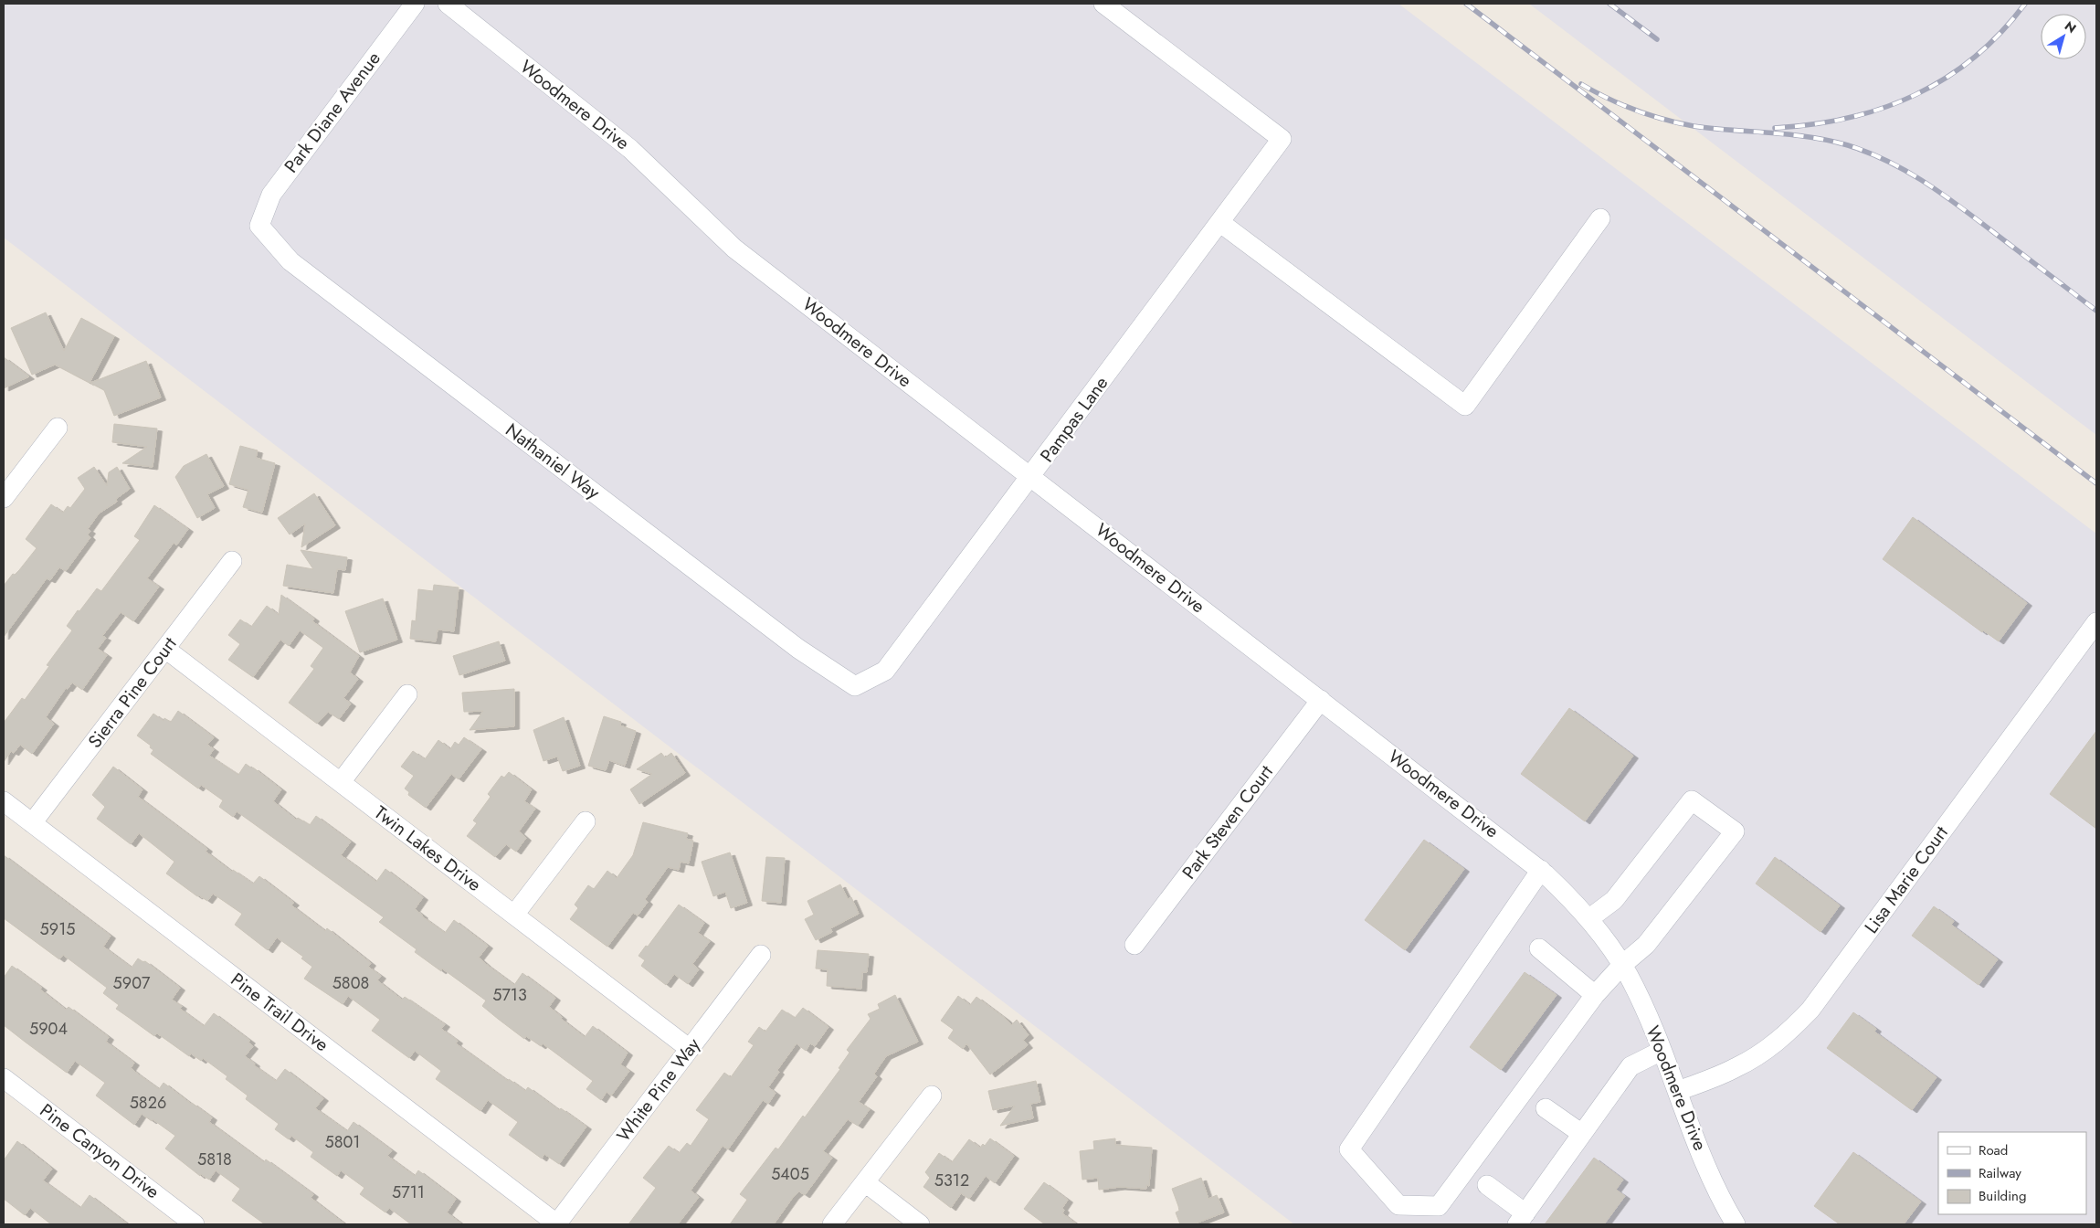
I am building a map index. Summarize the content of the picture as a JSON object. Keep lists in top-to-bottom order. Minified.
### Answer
{"streets":{"street":["Woodmere Drive","Park Diane Avenue","Pampas Lane","Nathaniel Way","Sierra Pine Court","Park Steven Court","Twin Lakes Drive","Lisa Marie Court","Pine Trail Drive","White Pine Way","Pine Canyon Drive"]},"crossings":[["Woodmere Drive","Pampas Lane"],["Woodmere Drive","Park Steven Court"],["Woodmere Drive","Lisa Marie Court"],["Park Diane Avenue","Nathaniel Way"],["Pampas Lane","Nathaniel Way"],["Sierra Pine Court","Twin Lakes Drive"],["Sierra Pine Court","Pine Trail Drive"],["Twin Lakes Drive","White Pine Way"],["Pine Trail Drive","White Pine Way"]],"house_numbers":["5915","5907","5808","5713","5904","5826","5801","5818","5405","5312","5711"],"legend":["Road","Railway","Building"],"north":"top right"}
